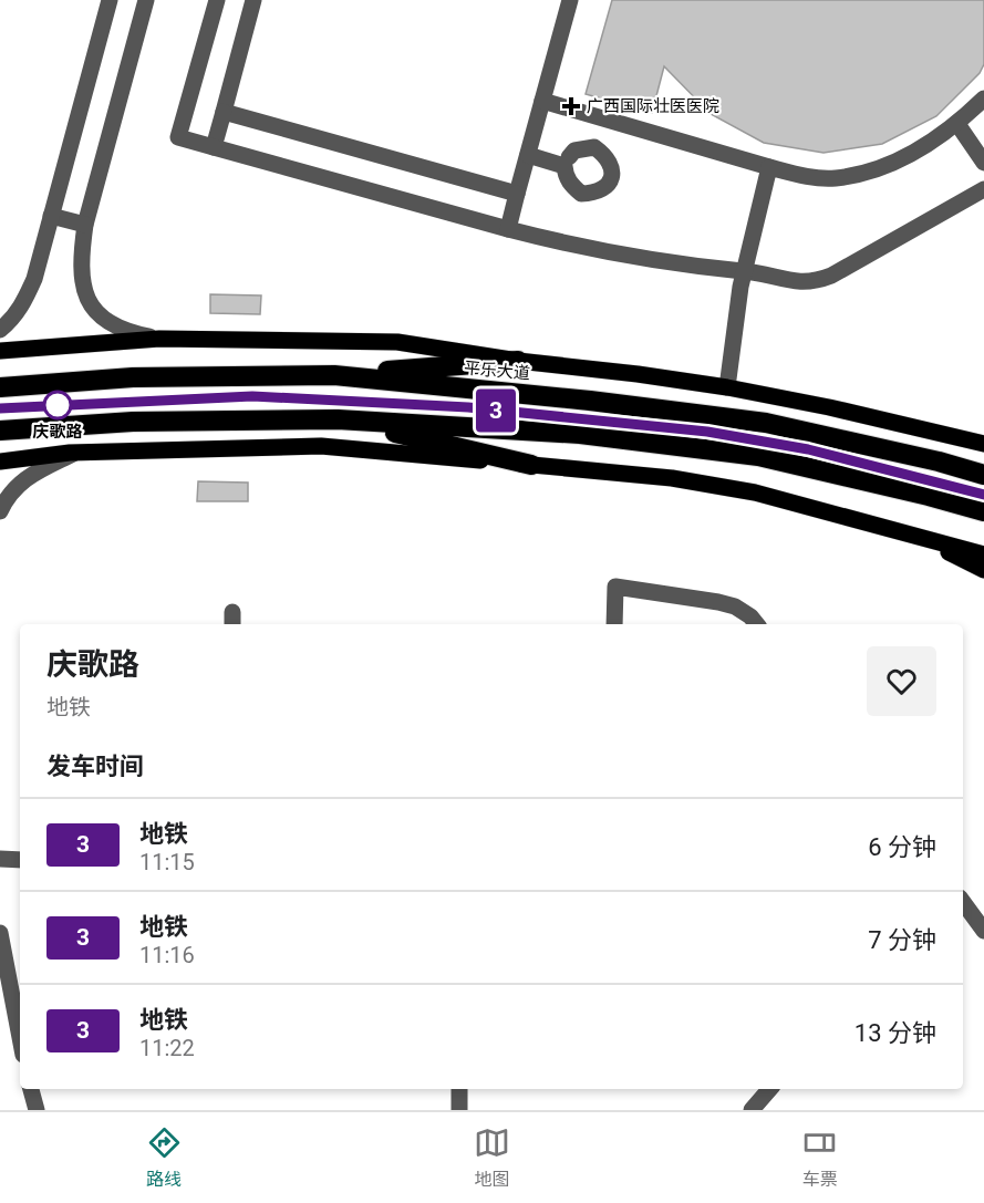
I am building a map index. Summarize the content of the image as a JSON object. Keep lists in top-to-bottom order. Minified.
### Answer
{"streets":{"highway":["平乐大道"]},"places":{"health":["广西国际壮医医院"],"other":["庆歌路"]},"lines":["metro line 3"],"page":{"on_map":"3","heading":[["庆歌路","地铁"],"发车时间"],"list":[{"mark":"3","name":"地铁","note":"11:15","value":"6 分钟"},{"mark":"3","name":"地铁","note":"11:16","value":"7 分钟"},{"mark":"3","name":"地铁","note":"11:22","value":"13 分钟"}],"tabs":["路线","地图","车票"]}}
